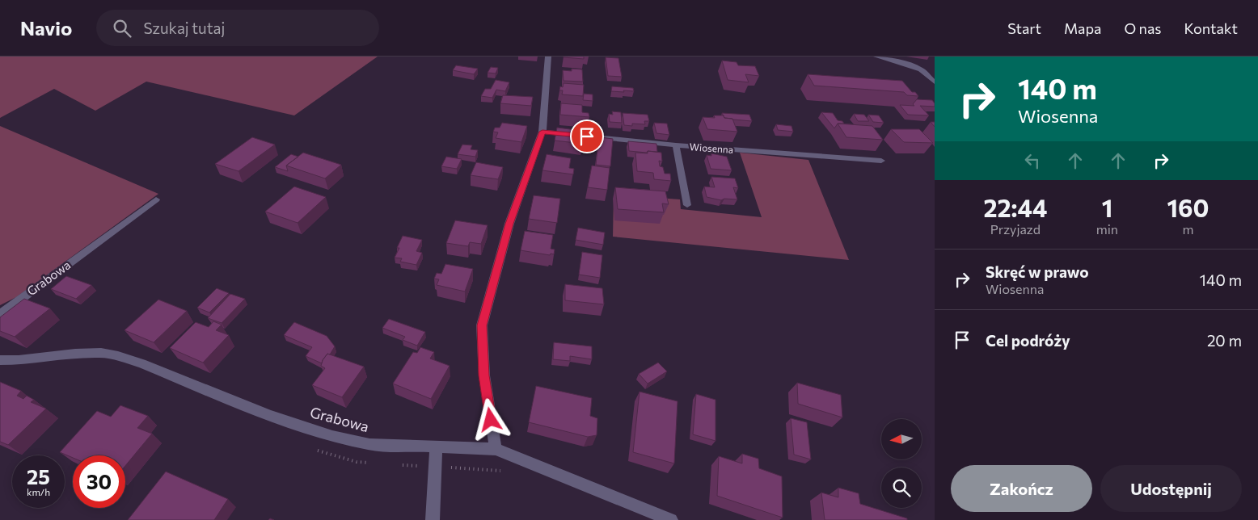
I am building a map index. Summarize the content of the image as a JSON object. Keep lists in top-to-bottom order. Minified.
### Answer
{"streets":{"street":["Wiosenna","Grabowa"]},"north":"left","page":{"header":"Navio","search":"Szukaj tutaj","nav":["Start","Mapa","O nas","Kontakt"],"turn":["140 m","Wiosenna"],"eta":["22:44","Przyjazd","1","min","160","m"],"list":[{"name":"Skręć w prawo","note":"Wiosenna","value":"140 m"},{"name":"Cel podróży","value":"20 m"}],"speed":"25 km/h","limit":"30","buttons":["Zakończ","Udostępnij"]}}
